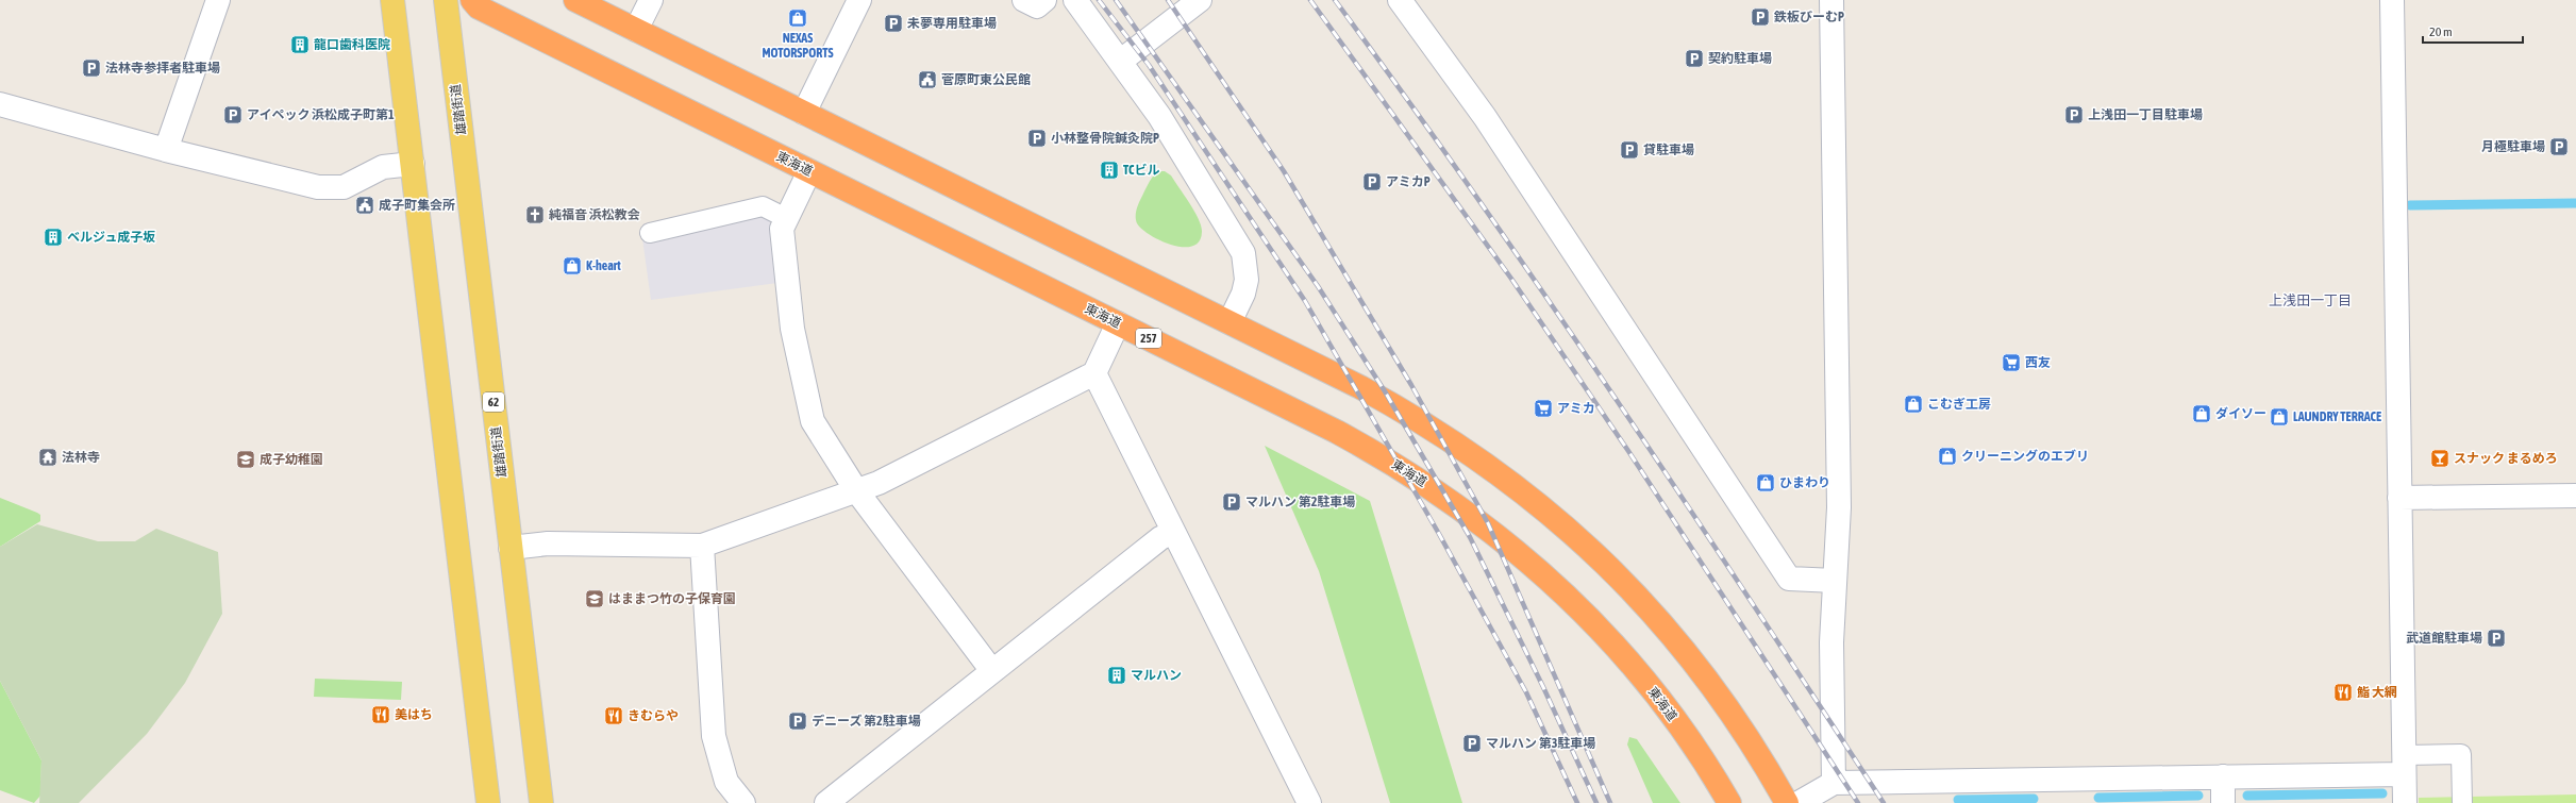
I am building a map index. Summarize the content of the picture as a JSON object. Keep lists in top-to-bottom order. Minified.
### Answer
{"streets":{"highway":["東海道","257"],"main road":["雄踏街道","62"]},"districts":["上浅田一丁目"],"places":{"parking":["鉄板びーむP","未夢専用駐車場","契約駐車場","法林寺参拝者駐車場","アイペック 浜松成子町第1","上浅田一丁目駐車場","小林整骨院鍼灸院P","月極駐車場","貸駐車場","アミカP","マルハン 第2駐車場","武道館駐車場","デニーズ 第2駐車場","マルハン 第3駐車場"],"shop":["NEXAS MOTORSPORTS","K-heart","こむぎ工房","ダイソー","LAUNDRY TERRACE","クリーニングのエブリ","ひまわり"],"building":["龍口歯科医院","TCビル","ベルジュ成子坂","マルハン"],"public building":["菅原町東公民館","成子町集会所"],"church":["純福音 浜松教会"],"supermarket":["西友","アミカ"],"temple":["法林寺"],"bar":["スナック まるめろ"],"school or university":["成子幼稚園","はままつ竹の子保育園"],"restaurant":["鮨 大網","美はち","きむらや"]},"scale_bar":"20 m"}
